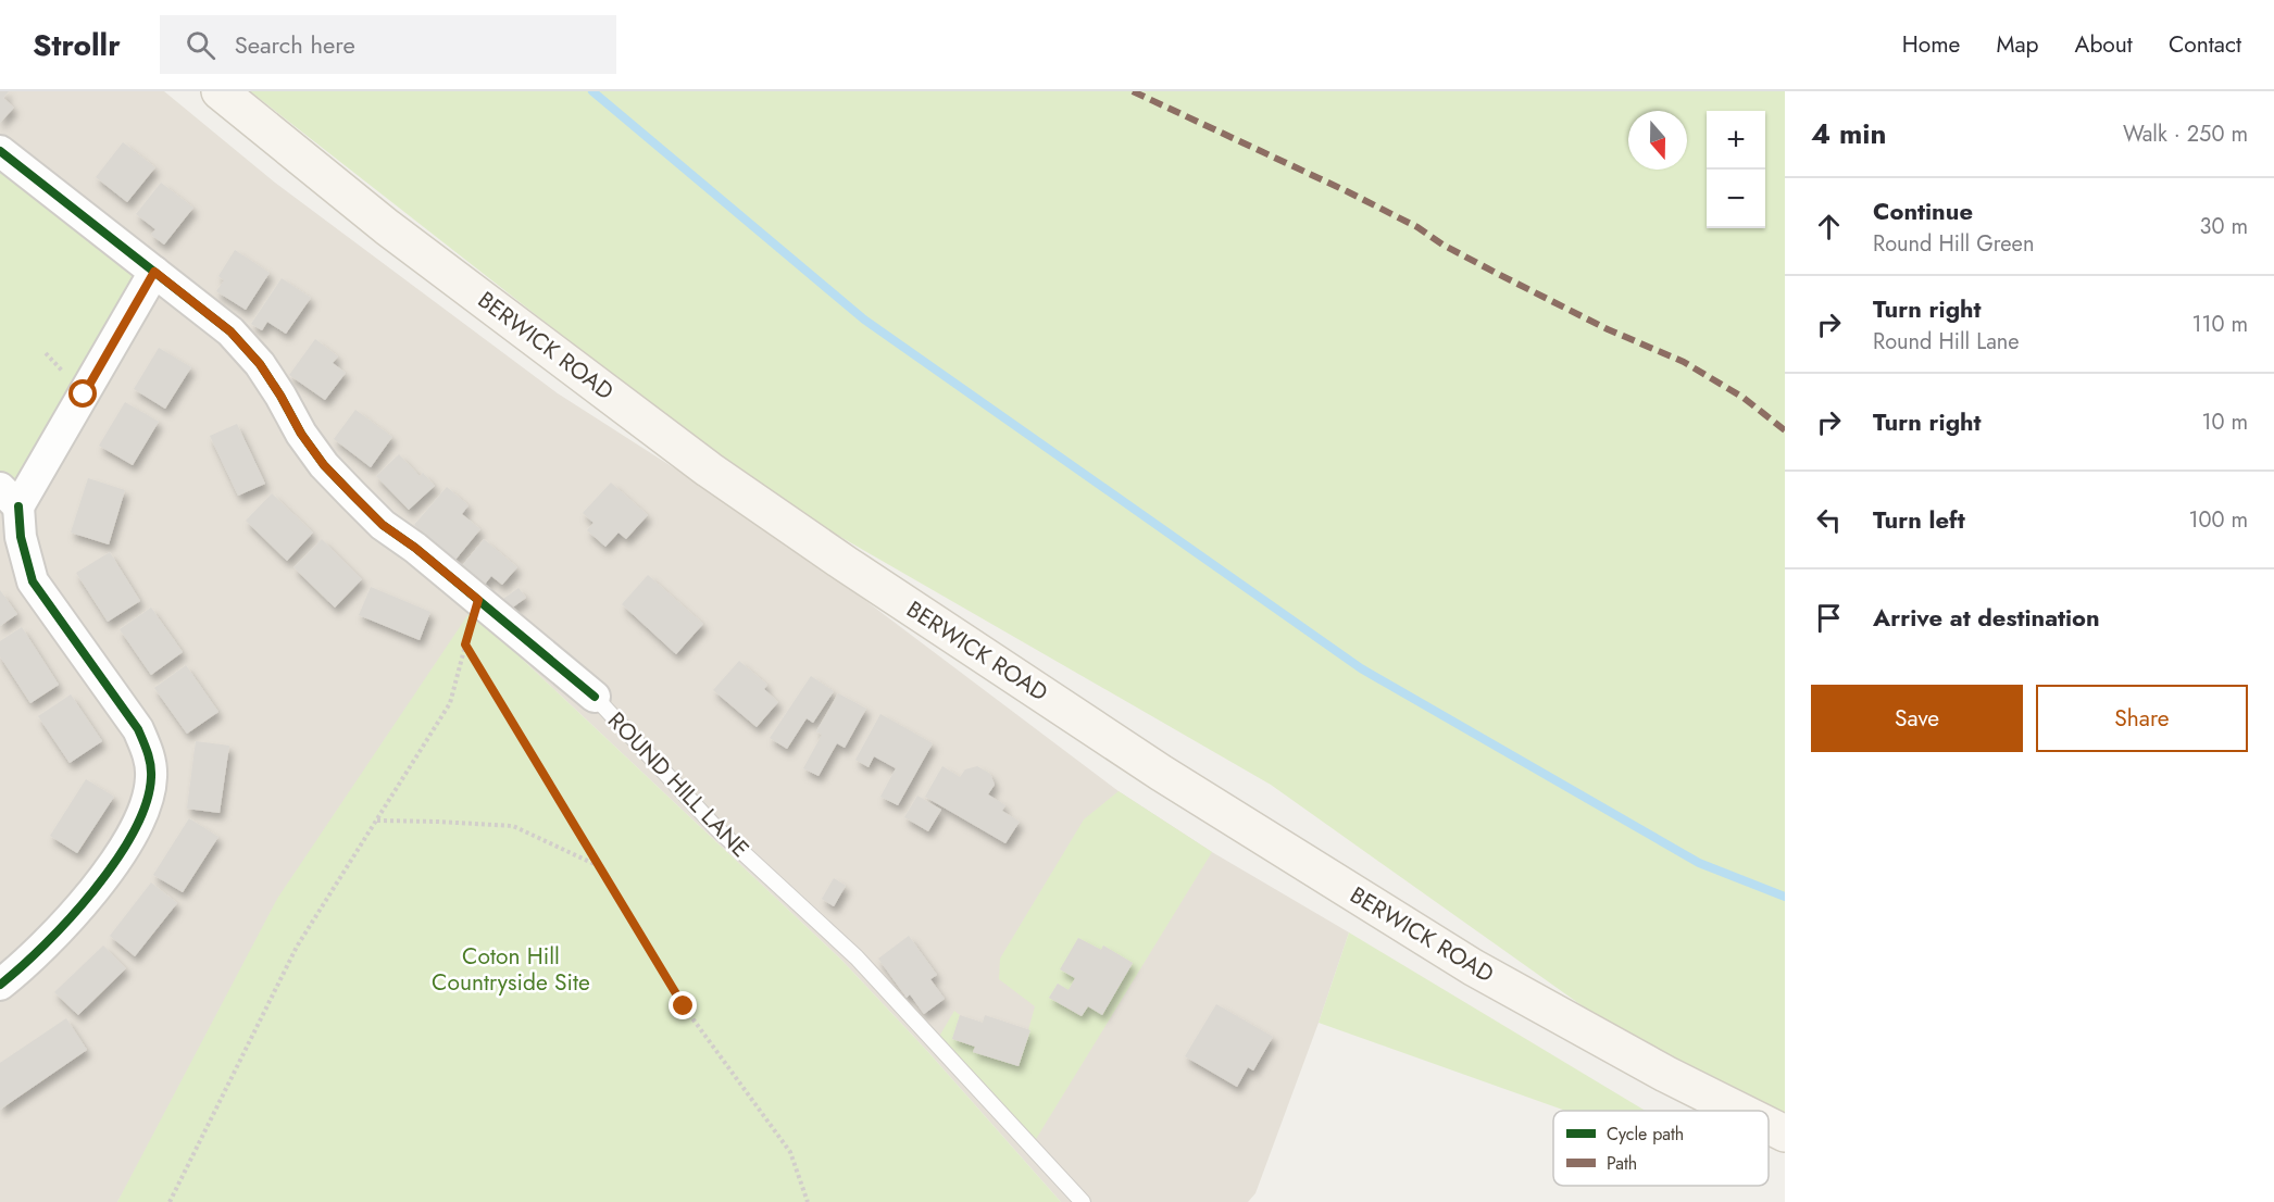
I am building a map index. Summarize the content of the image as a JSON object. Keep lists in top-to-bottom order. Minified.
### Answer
{"streets":{"main road":["BERWICK ROAD"],"street":["ROUND HILL LANE"]},"parks":["Coton Hill Countryside Site"],"legend":["Cycle path","Path"],"north":"bottom","page":{"header":"Strollr","search":"Search here","nav":["Home","Map","About","Contact"],"heading":["4 min","Walk · 250 m"],"map_buttons":["+","−"],"list":[["Continue","Round Hill Green","30 m"],["Turn right","Round Hill Lane","110 m"],["Turn right","10 m"],["Turn left","100 m"],"Arrive at destination"],"buttons":["Save","Share"]}}
